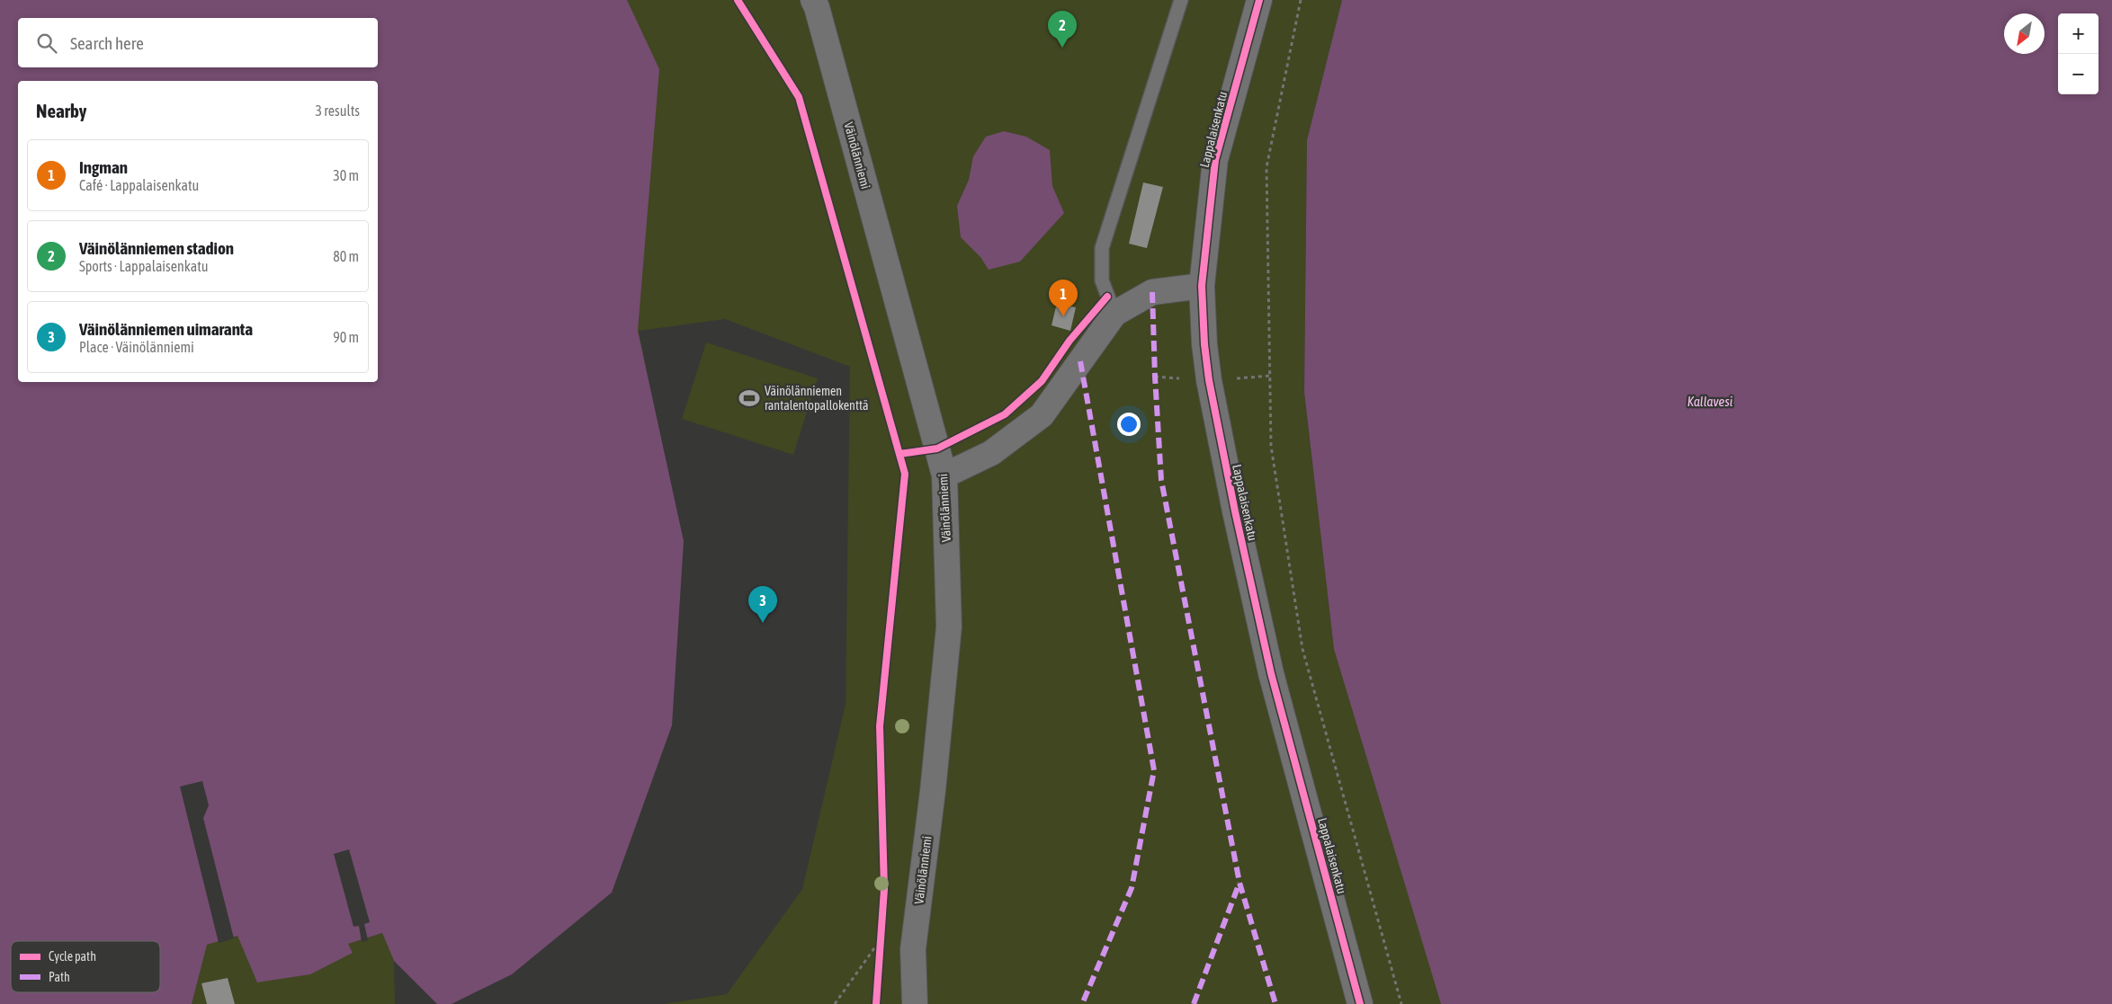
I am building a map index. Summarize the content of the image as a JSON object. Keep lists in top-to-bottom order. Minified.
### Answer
{"streets":{"street":["Lappalaisenkatu","Väinölänniemi"]},"water":["Kallavesi"],"places":{"sports":["Väinölänniemen rantalentopallokenttä"]},"legend":["Cycle path","Path"],"north":"bottom left","page":{"pins":["2","1","3"],"map_buttons":["+","−"],"search":"Search here","heading":["Nearby","3 results"],"list":[{"mark":"1","name":"Ingman","note":"Café · Lappalaisenkatu","value":"30 m"},{"mark":"2","name":"Väinölänniemen stadion","note":"Sports · Lappalaisenkatu","value":"80 m"},{"mark":"3","name":"Väinölänniemen uimaranta","note":"Place · Väinölänniemi","value":"90 m"}]}}
